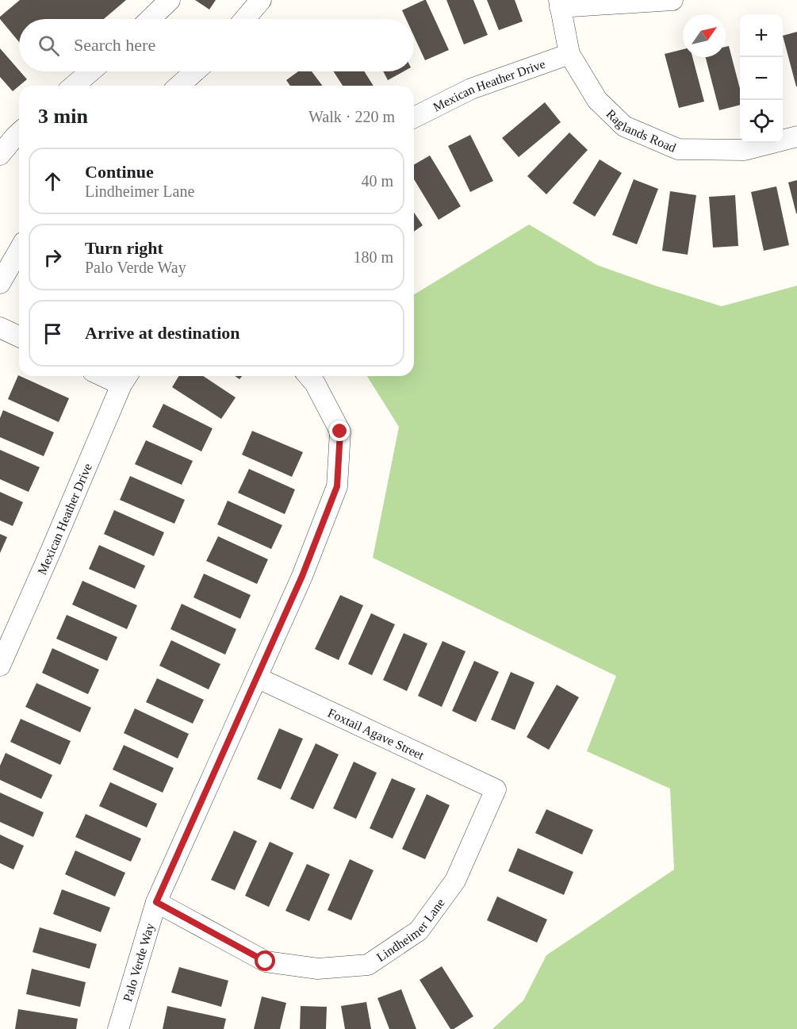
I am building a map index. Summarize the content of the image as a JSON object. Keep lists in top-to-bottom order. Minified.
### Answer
{"streets":{"street":["Mexican Heather Drive","Raglands Road","Foxtail Agave Street","Lindheimer Lane","Palo Verde Way"]},"crossings":[["Mexican Heather Drive","Raglands Road"],["Foxtail Agave Street","Lindheimer Lane"],["Foxtail Agave Street","Palo Verde Way"],["Lindheimer Lane","Palo Verde Way"]],"north":"top right","page":{"map_buttons":["+","−"],"search":"Search here","heading":["3 min","Walk · 220 m"],"list":[["Continue","Lindheimer Lane","40 m"],["Turn right","Palo Verde Way","180 m"],"Arrive at destination"]}}
